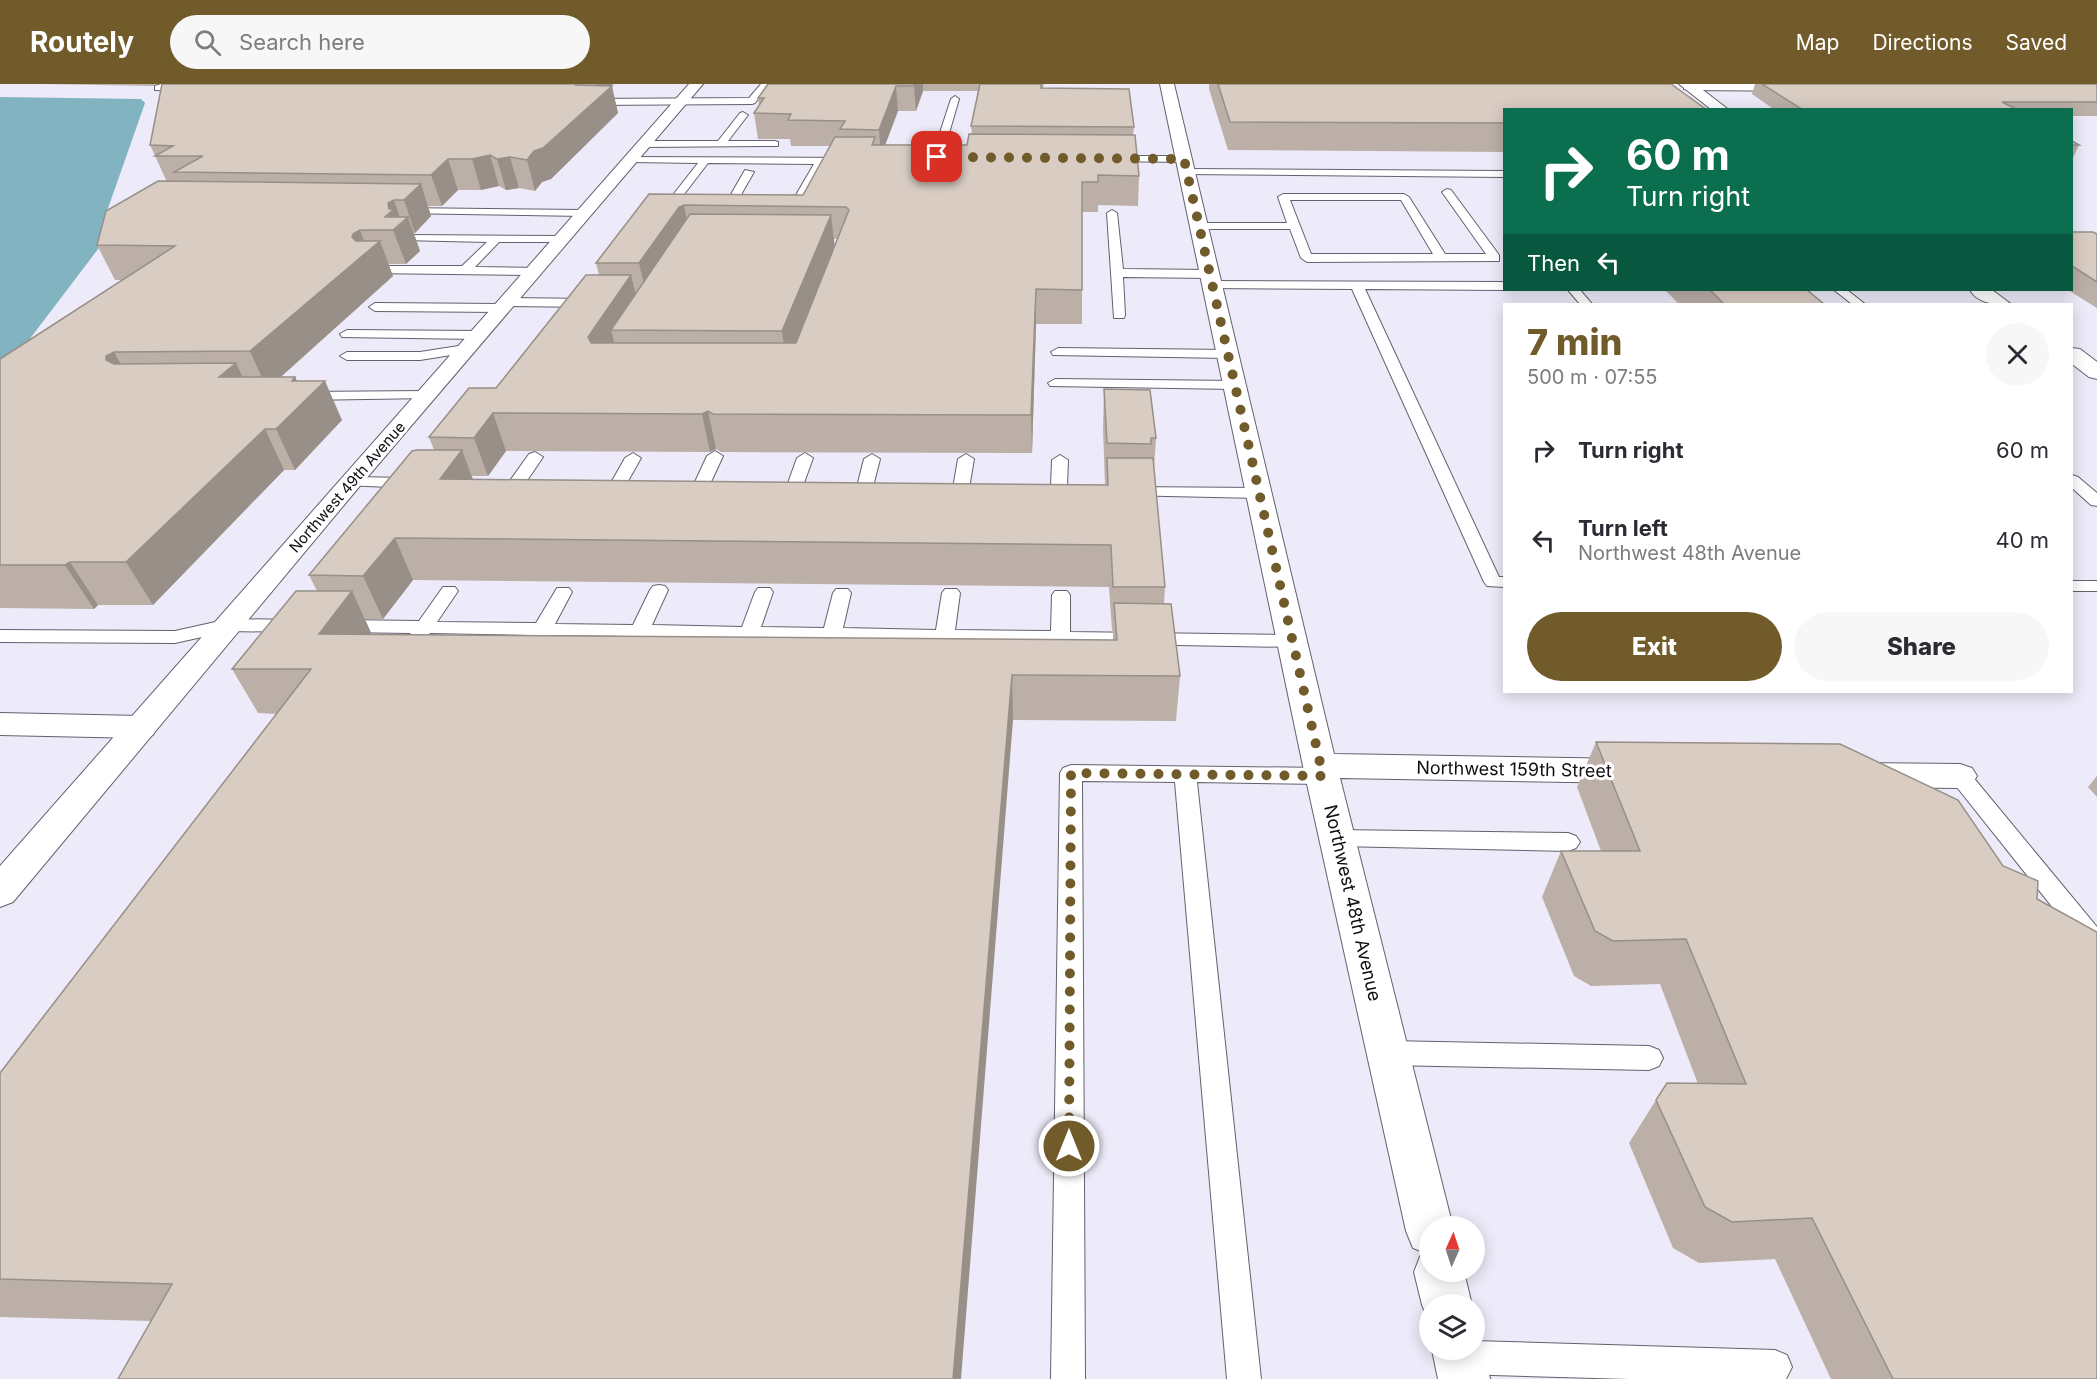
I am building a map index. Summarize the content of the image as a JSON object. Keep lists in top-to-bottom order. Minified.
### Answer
{"streets":{"street":["Northwest 49th Avenue","Northwest 159th Street","Northwest 48th Avenue"]},"crossings":[["Northwest 159th Street","Northwest 48th Avenue"]],"north":"top","page":{"header":"Routely","search":"Search here","nav":["Map","Directions","Saved"],"turn":["60 m","Turn right"],"then":"Then","heading":["7 min","500 m · 07:55"],"list":[{"name":"Turn right","value":"60 m"},{"name":"Turn left","note":"Northwest 48th Avenue","value":"40 m"}],"buttons":["Exit","Share"]}}
